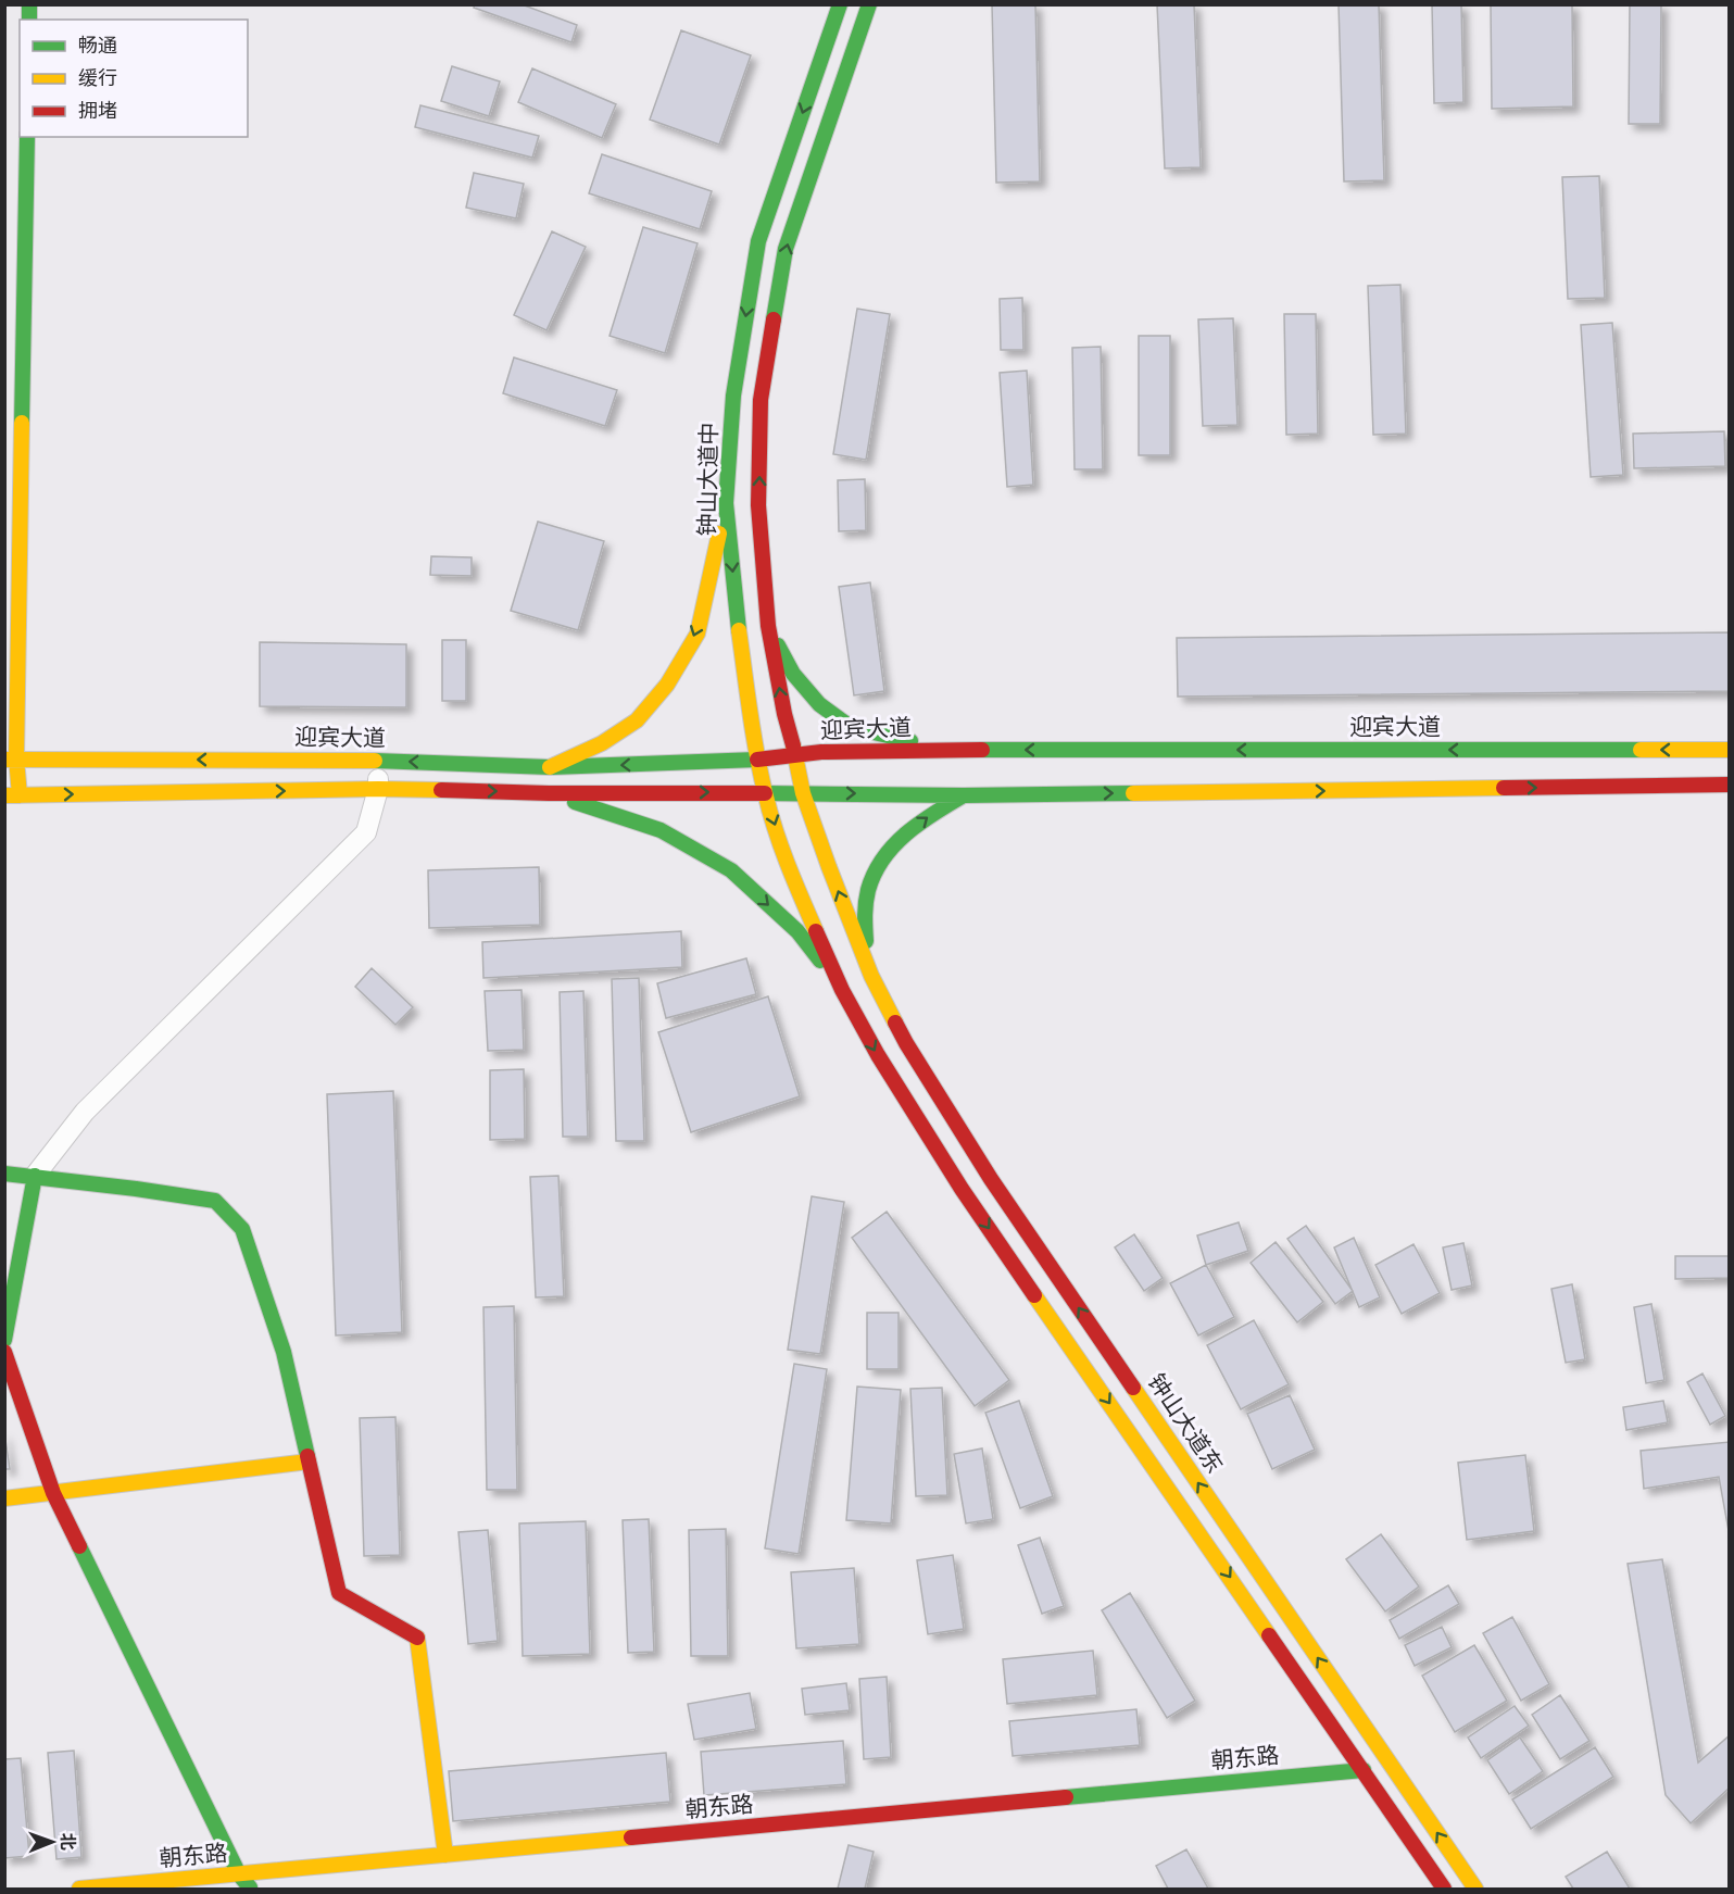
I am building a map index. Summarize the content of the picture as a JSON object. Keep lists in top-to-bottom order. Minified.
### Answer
{"streets":{"main road":["钟山大道中","迎宾大道","钟山大道东","朝东路"]},"crossings":[["钟山大道中","迎宾大道"]],"legend":["畅通","缓行","拥堵"],"north":"right"}
